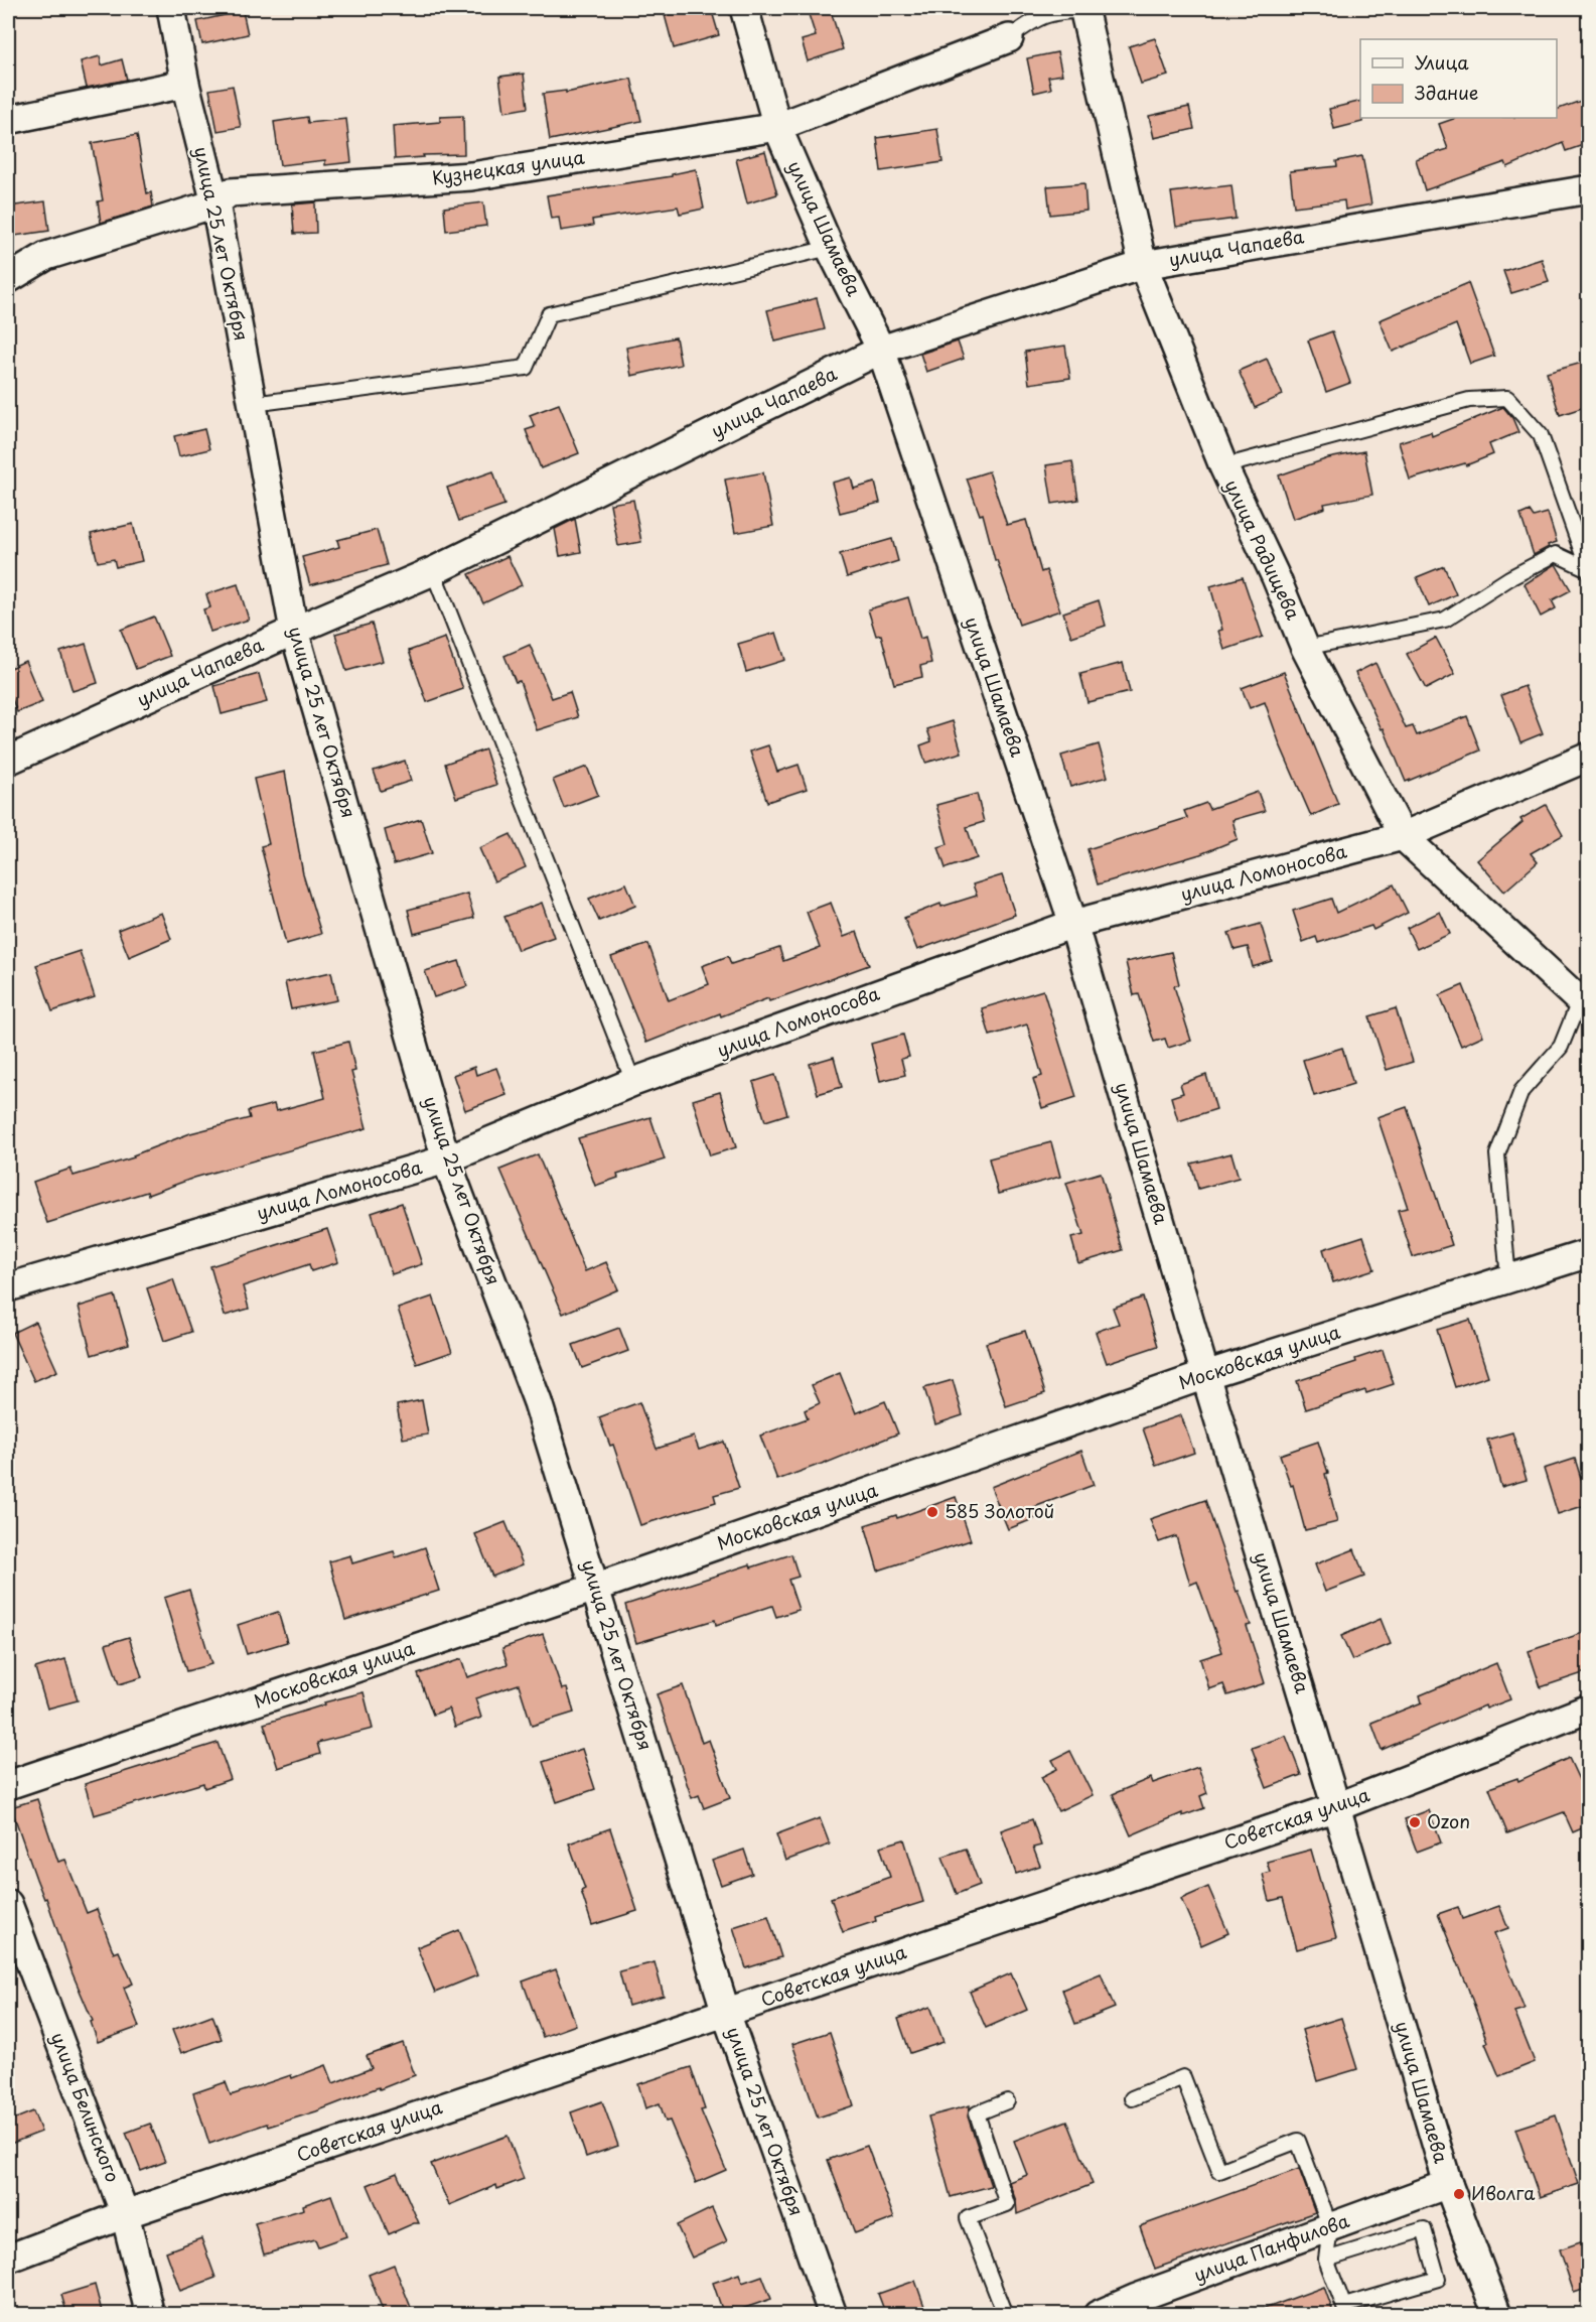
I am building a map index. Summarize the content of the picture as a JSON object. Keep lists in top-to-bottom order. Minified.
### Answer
{"streets":{"street":["Кузнецкая улица","улица Шамаева","улица 25 лет Октября","улица Чапаева","улица Радищева","улица Ломоносова","Московская улица","Советская улица","улица Белинского","улица Панфилова"]},"crossings":[["Кузнецкая улица","улица Шамаева"],["Кузнецкая улица","улица 25 лет Октября"],["улица Шамаева","улица Чапаева"],["улица Шамаева","улица Ломоносова"],["улица Шамаева","Московская улица"],["улица Шамаева","Советская улица"],["улица Шамаева","улица Панфилова"],["улица 25 лет Октября","улица Чапаева"],["улица 25 лет Октября","улица Ломоносова"],["улица 25 лет Октября","Московская улица"],["улица 25 лет Октября","Советская улица"],["улица Чапаева","улица Радищева"],["улица Радищева","улица Ломоносова"],["Советская улица","улица Белинского"]],"places":["585 Золотой","Ozon","Иволга"],"legend":["Улица","Здание"]}
